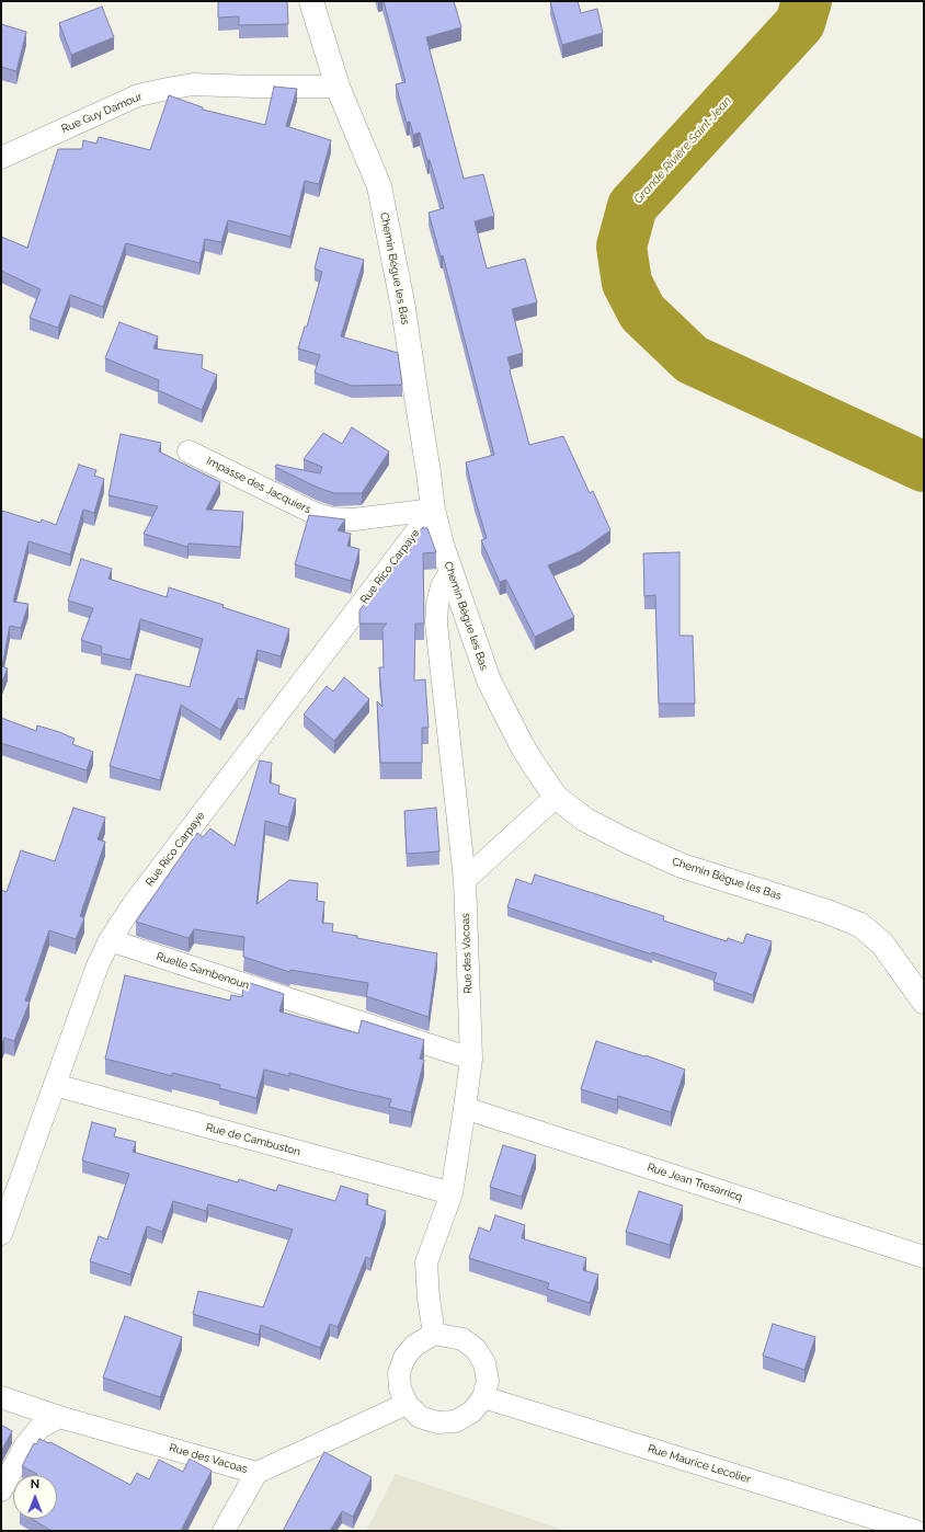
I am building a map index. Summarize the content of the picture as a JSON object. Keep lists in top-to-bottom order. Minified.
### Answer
{"streets":{"street":["Rue Guy Damour","Chemin Bégue les Bas","Impasse des Jacquiers","Rue Rico Carpaye","Rue des Vacoas","Ruelle Sambenoun","Rue de Cambuston","Rue Jean Tresarricq","Rue Maurice Lecolier"]},"crossings":[["Rue Guy Damour","Chemin Bégue les Bas"],["Chemin Bégue les Bas","Impasse des Jacquiers"],["Chemin Bégue les Bas","Rue Rico Carpaye"],["Chemin Bégue les Bas","Rue des Vacoas"],["Impasse des Jacquiers","Rue Rico Carpaye"],["Rue Rico Carpaye","Ruelle Sambenoun"],["Rue Rico Carpaye","Rue de Cambuston"],["Rue des Vacoas","Ruelle Sambenoun"],["Rue des Vacoas","Rue de Cambuston"],["Rue des Vacoas","Rue Jean Tresarricq"],["Rue des Vacoas","Rue Maurice Lecolier"]],"water":["Grande Rivière Saint-Jean"],"north":"top"}
